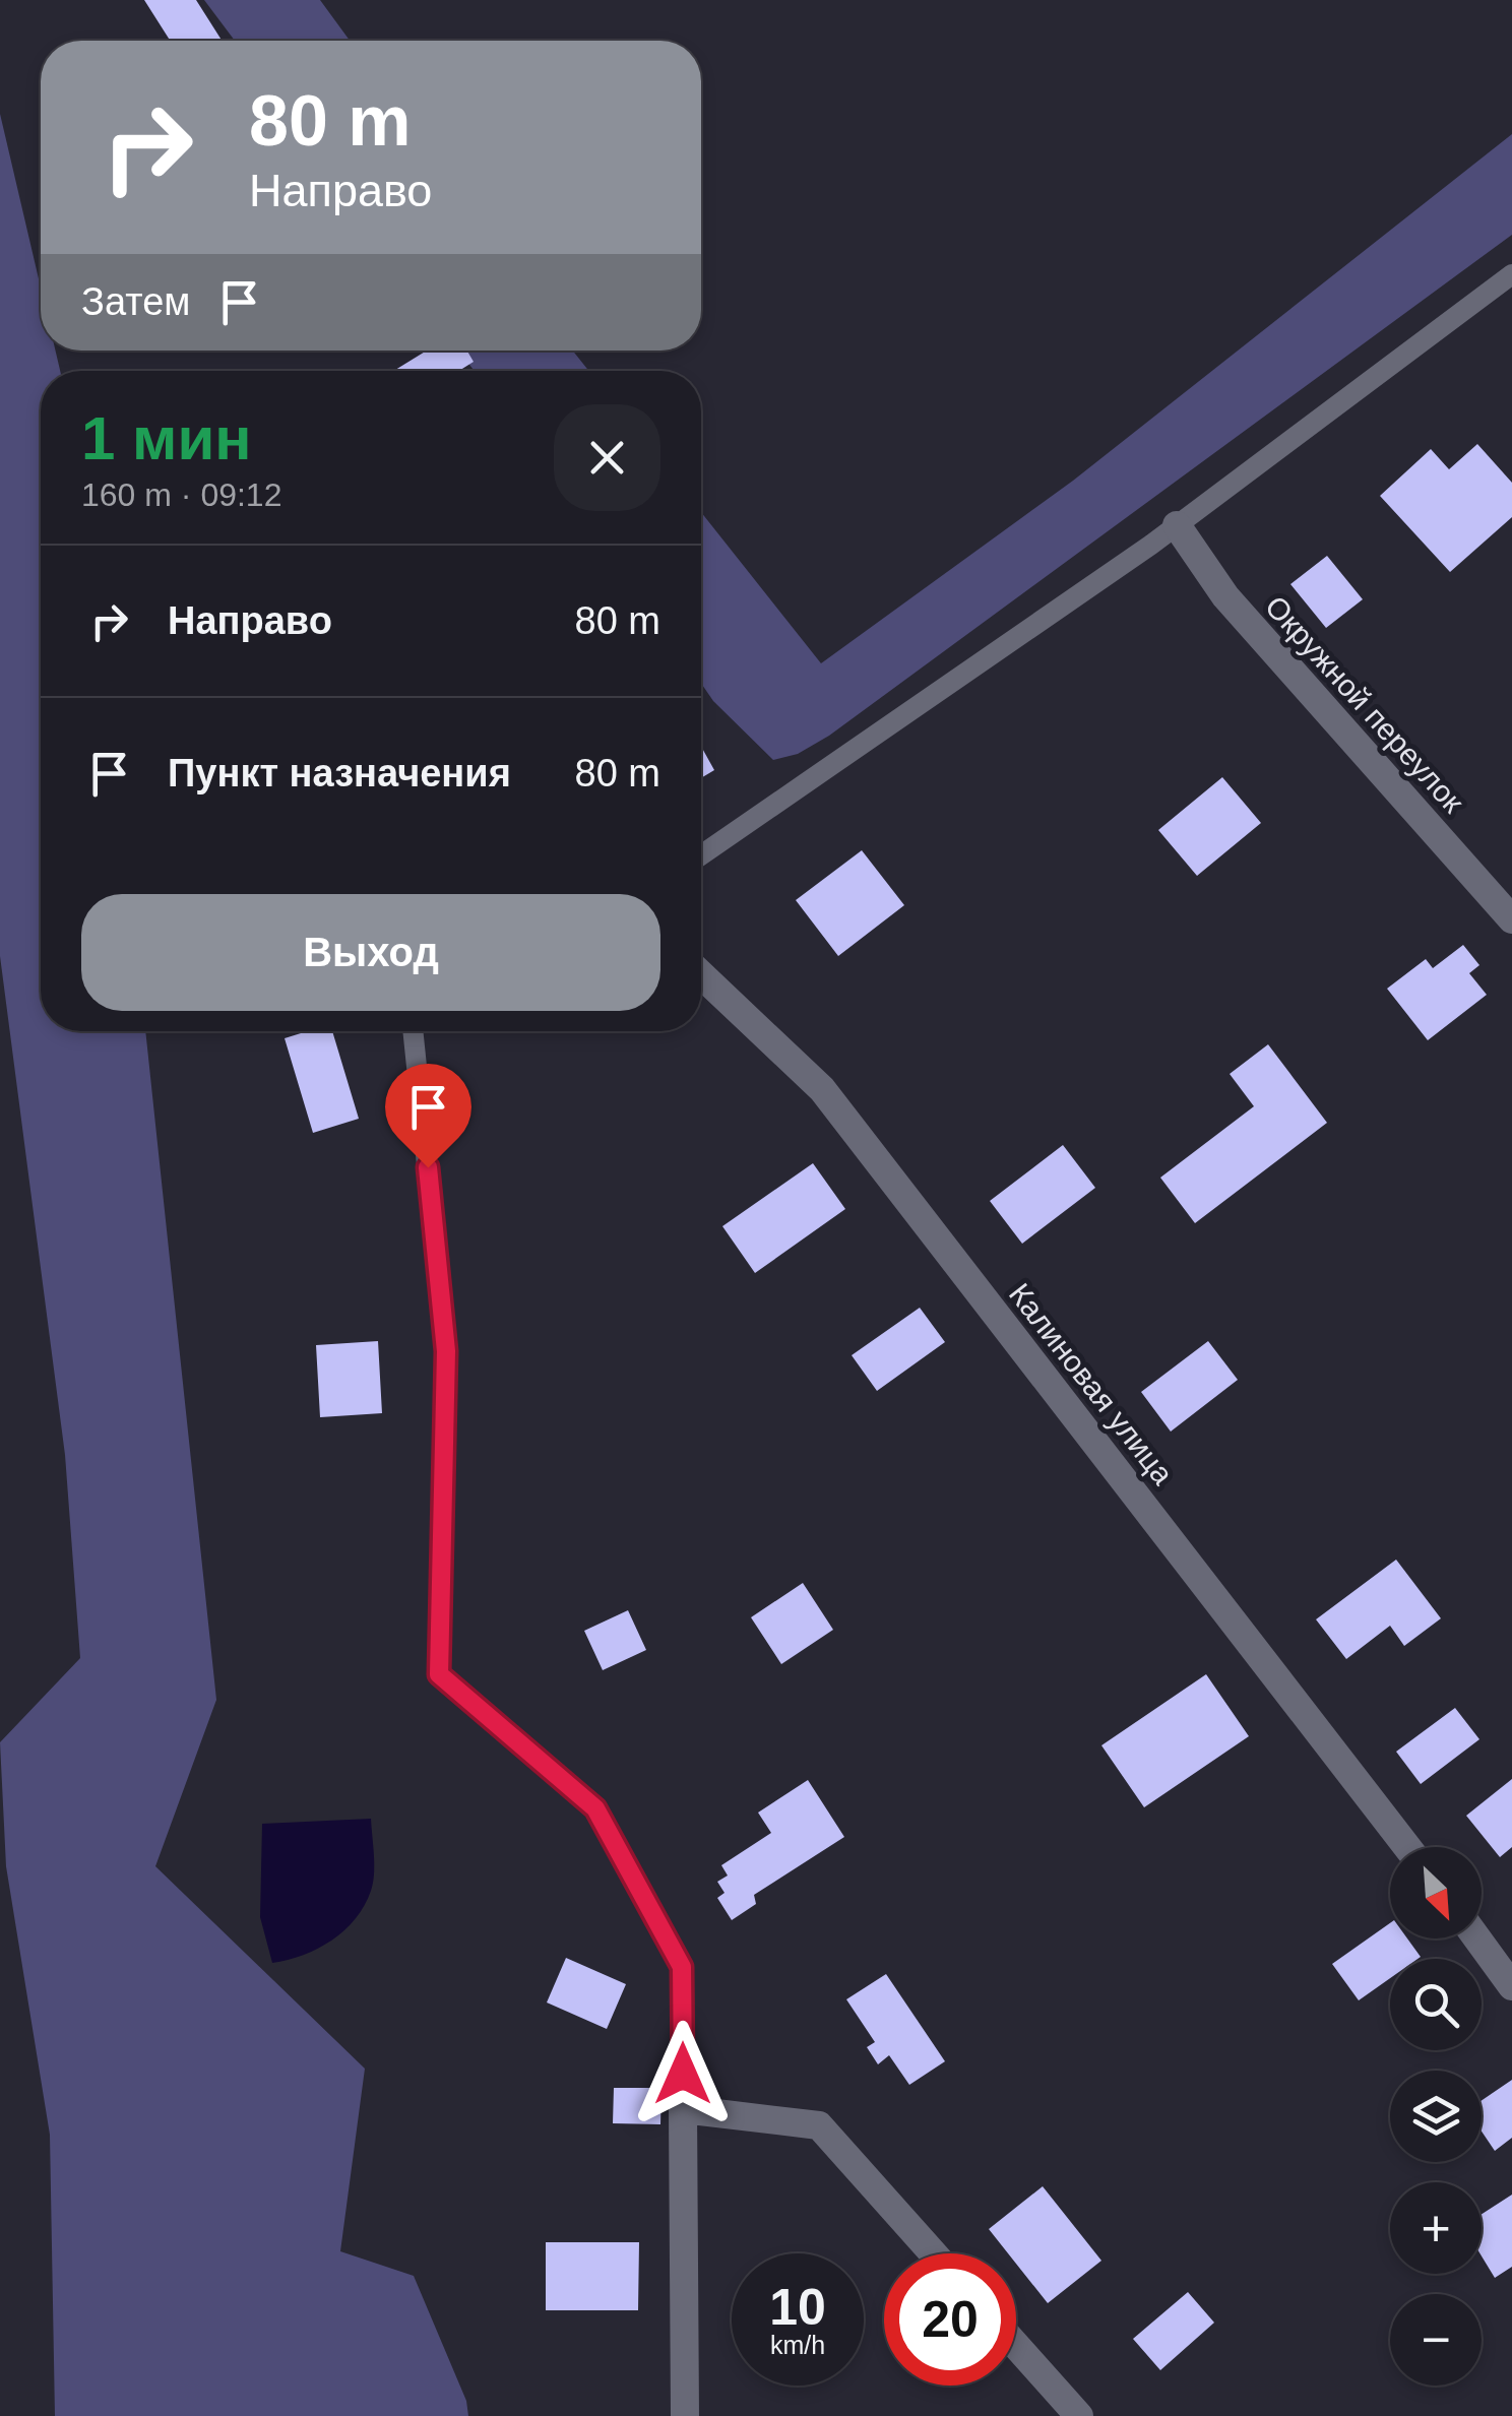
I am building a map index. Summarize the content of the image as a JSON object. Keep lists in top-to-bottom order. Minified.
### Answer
{"streets":{"street":["Окружной переулок","Калиновая улица"]},"north":"bottom right","page":{"turn":["80 m","Направо"],"then":"Затем","heading":["1 мин","160 m · 09:12"],"list":[{"name":"Направо","value":"80 m"},{"name":"Пункт назначения","value":"80 m"}],"buttons":"Выход","map_buttons":["+","−"],"speed":"10 km/h","limit":"20"}}
